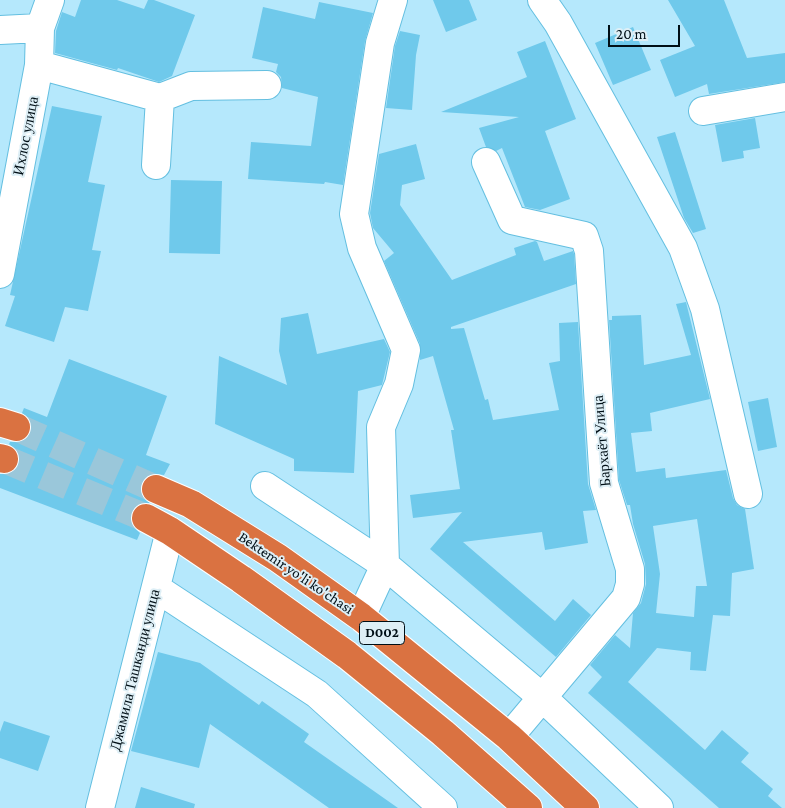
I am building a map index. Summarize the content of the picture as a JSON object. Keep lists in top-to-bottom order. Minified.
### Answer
{"streets":{"highway":["Bektemir yo'li ko'chasi","D002"],"street":["Ихлос улица","Бархаёт Улица","Джамила Ташканди улица"]},"crossings":[["Бархаёт Улица","Bektemir yo'li ko'chasi"],["D002","Джамила Ташканди улица"]],"scale_bar":"20 m"}
